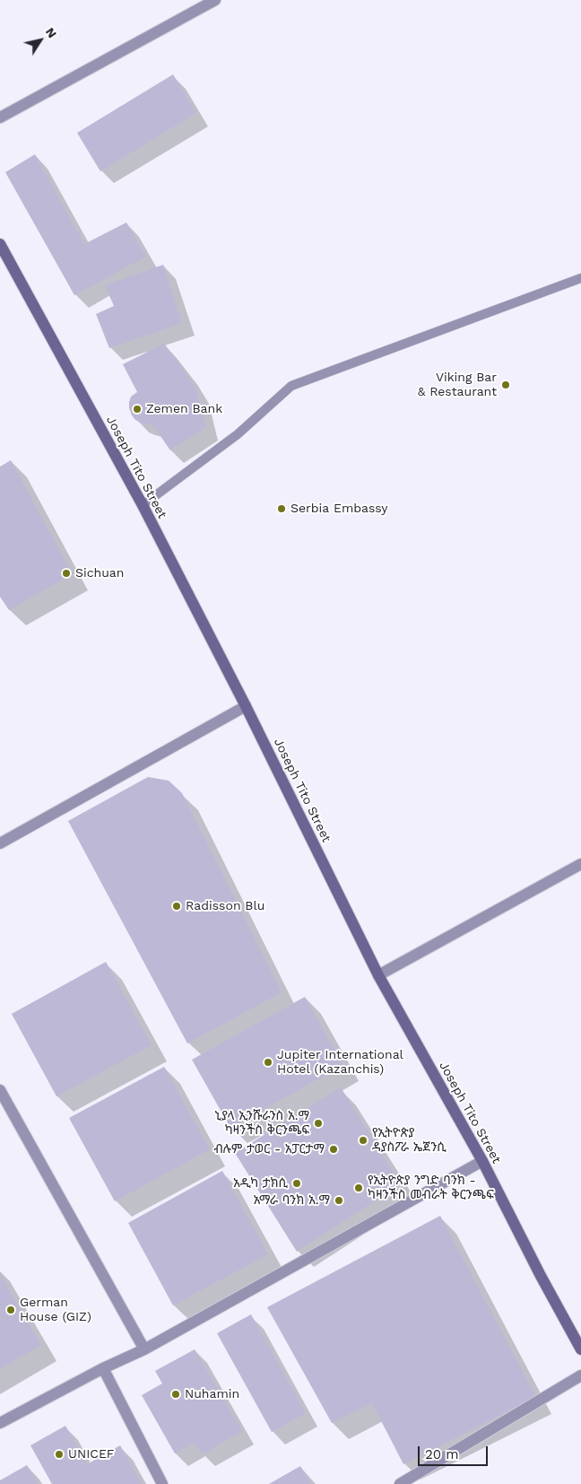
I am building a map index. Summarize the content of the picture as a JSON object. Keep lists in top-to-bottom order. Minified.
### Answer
{"streets":{"main road":["Joseph Tito Street"]},"places":["Viking Bar & Restaurant","Zemen Bank","Serbia Embassy","Sichuan","Radisson Blu","Jupiter International Hotel (Kazanchis)","ኒያላ ኢንሹራንስ አ.ማ ካዛንችስ ቅርንጫፍ","የኢትዮጵያ ዳያስፖራ ኤጀንሲ","ብሉም ታወር - አፓርታማ","አዲካ ታክሲ","የኢትዮጵያ ንግድ ባንክ - ካዛንችስ መብራት ቅርንጫፍ","አማራ ባንክ አ.ማ","German House (GIZ)","Nuhamin","UNICEF"],"scale_bar":"20 m","north":"top right"}
